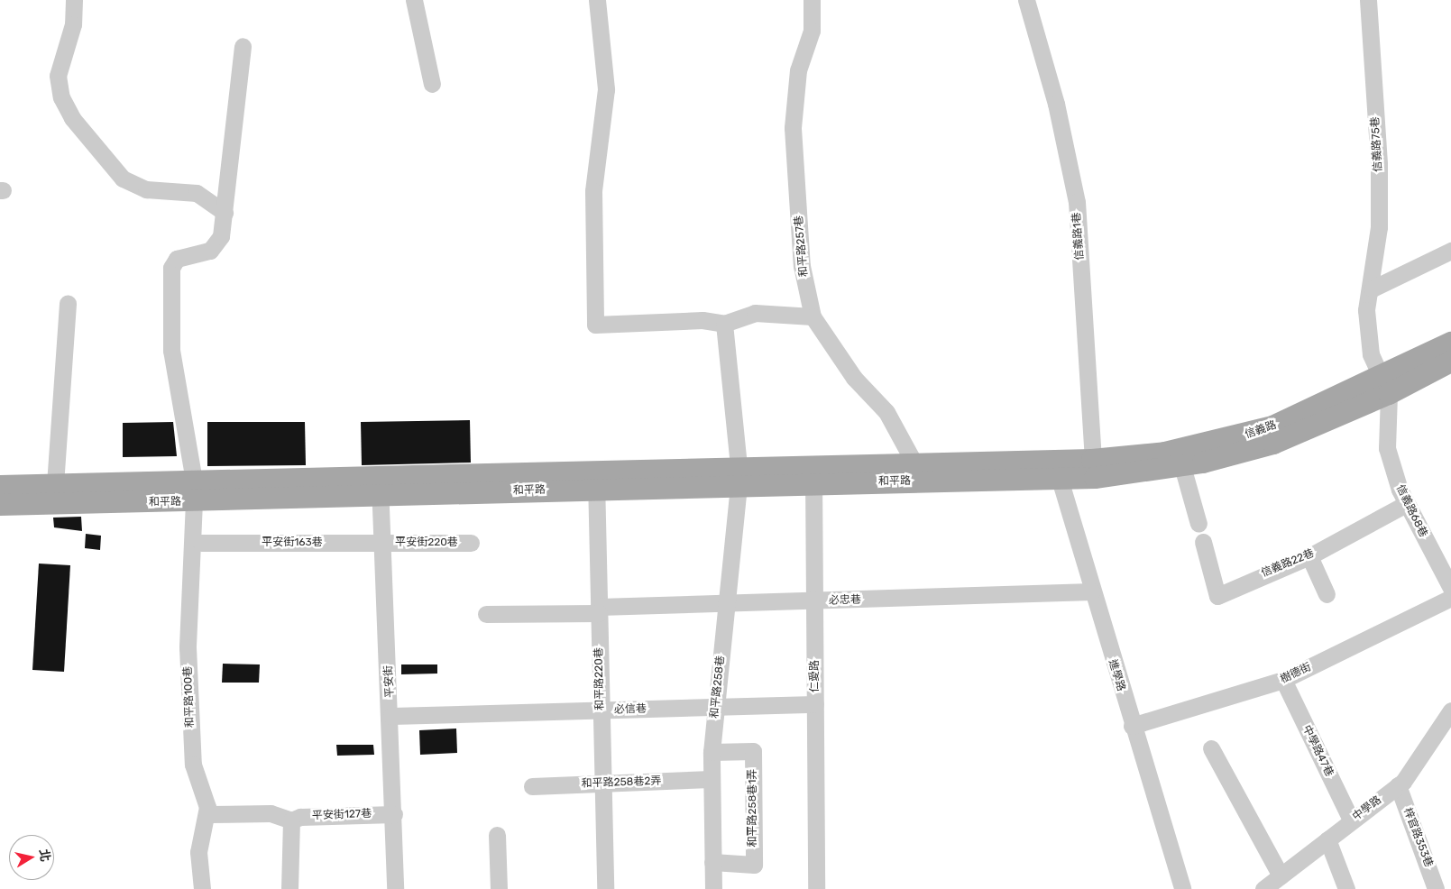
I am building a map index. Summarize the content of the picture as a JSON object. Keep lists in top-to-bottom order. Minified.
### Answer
{"streets":{"main road":["信義路","和平路"],"street":["信義路75巷","信義路1巷","和平路257巷","信義路68巷","平安街163巷","平安街220巷","信義路22巷","必忠巷","樹德街","進學路","仁愛路","和平路220巷","平安街","和平路258巷","和平路100巷","必信巷","中學路47巷","和平路258巷2弄","和平路258巷1弄","中學路","平安街127巷","梓官路353巷"]},"crossings":[["信義路75巷","信義路"],["信義路75巷","信義路68巷"],["信義路1巷","信義路"],["和平路257巷","和平路"],["信義路","和平路"],["信義路","信義路68巷"],["信義路","進學路"],["和平路","進學路"],["和平路","仁愛路"],["和平路","和平路220巷"],["和平路","平安街"],["和平路","和平路258巷"],["和平路","和平路100巷"],["信義路68巷","信義路22巷"],["平安街163巷","平安街220巷"],["平安街163巷","平安街"],["平安街220巷","平安街"],["必忠巷","進學路"],["必忠巷","仁愛路"],["必忠巷","和平路220巷"],["必忠巷","和平路258巷"],["樹德街","進學路"],["樹德街","中學路47巷"],["仁愛路","必信巷"],["和平路220巷","必信巷"],["和平路220巷","和平路258巷2弄"],["平安街","必信巷"],["平安街","平安街127巷"],["和平路258巷","必信巷"],["和平路258巷","和平路258巷2弄"],["和平路258巷","和平路258巷1弄"],["中學路47巷","中學路"],["中學路","梓官路353巷"]],"north":"right"}
